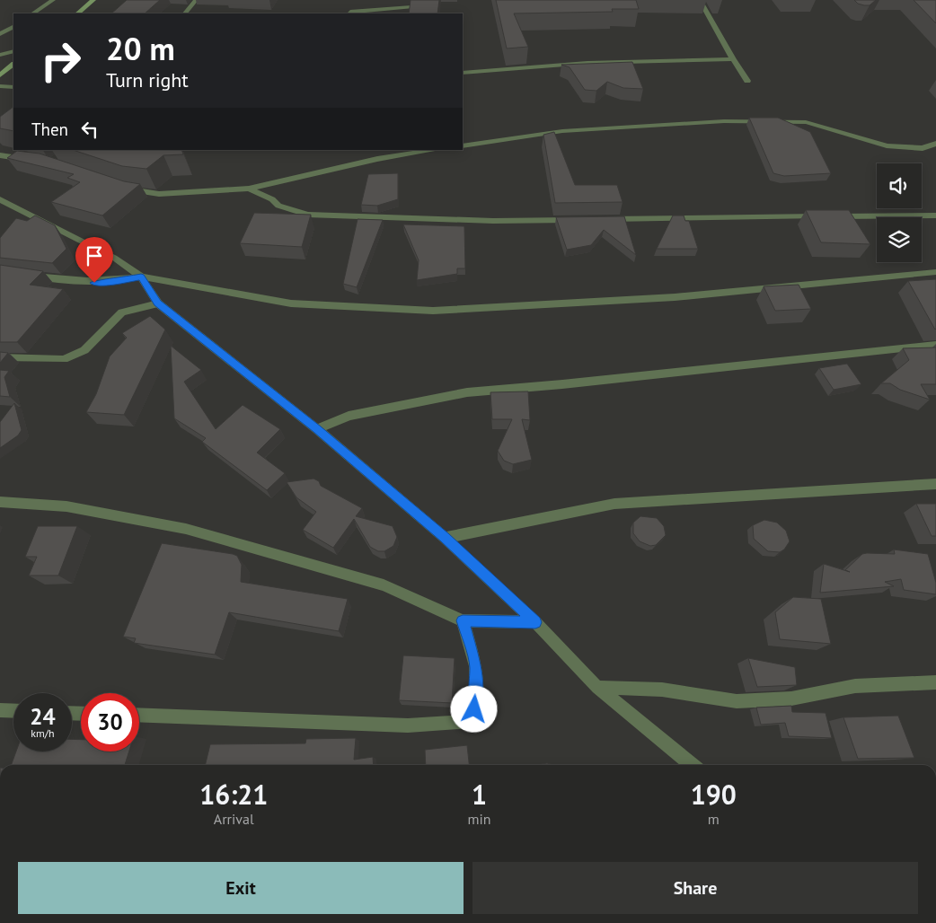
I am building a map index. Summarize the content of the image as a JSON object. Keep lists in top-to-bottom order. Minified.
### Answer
{"page":{"turn":["20 m","Turn right"],"then":"Then","speed":"24 km/h","limit":"30","eta":["16:21","Arrival","1","min","190","m"],"buttons":["Exit","Share"]}}
